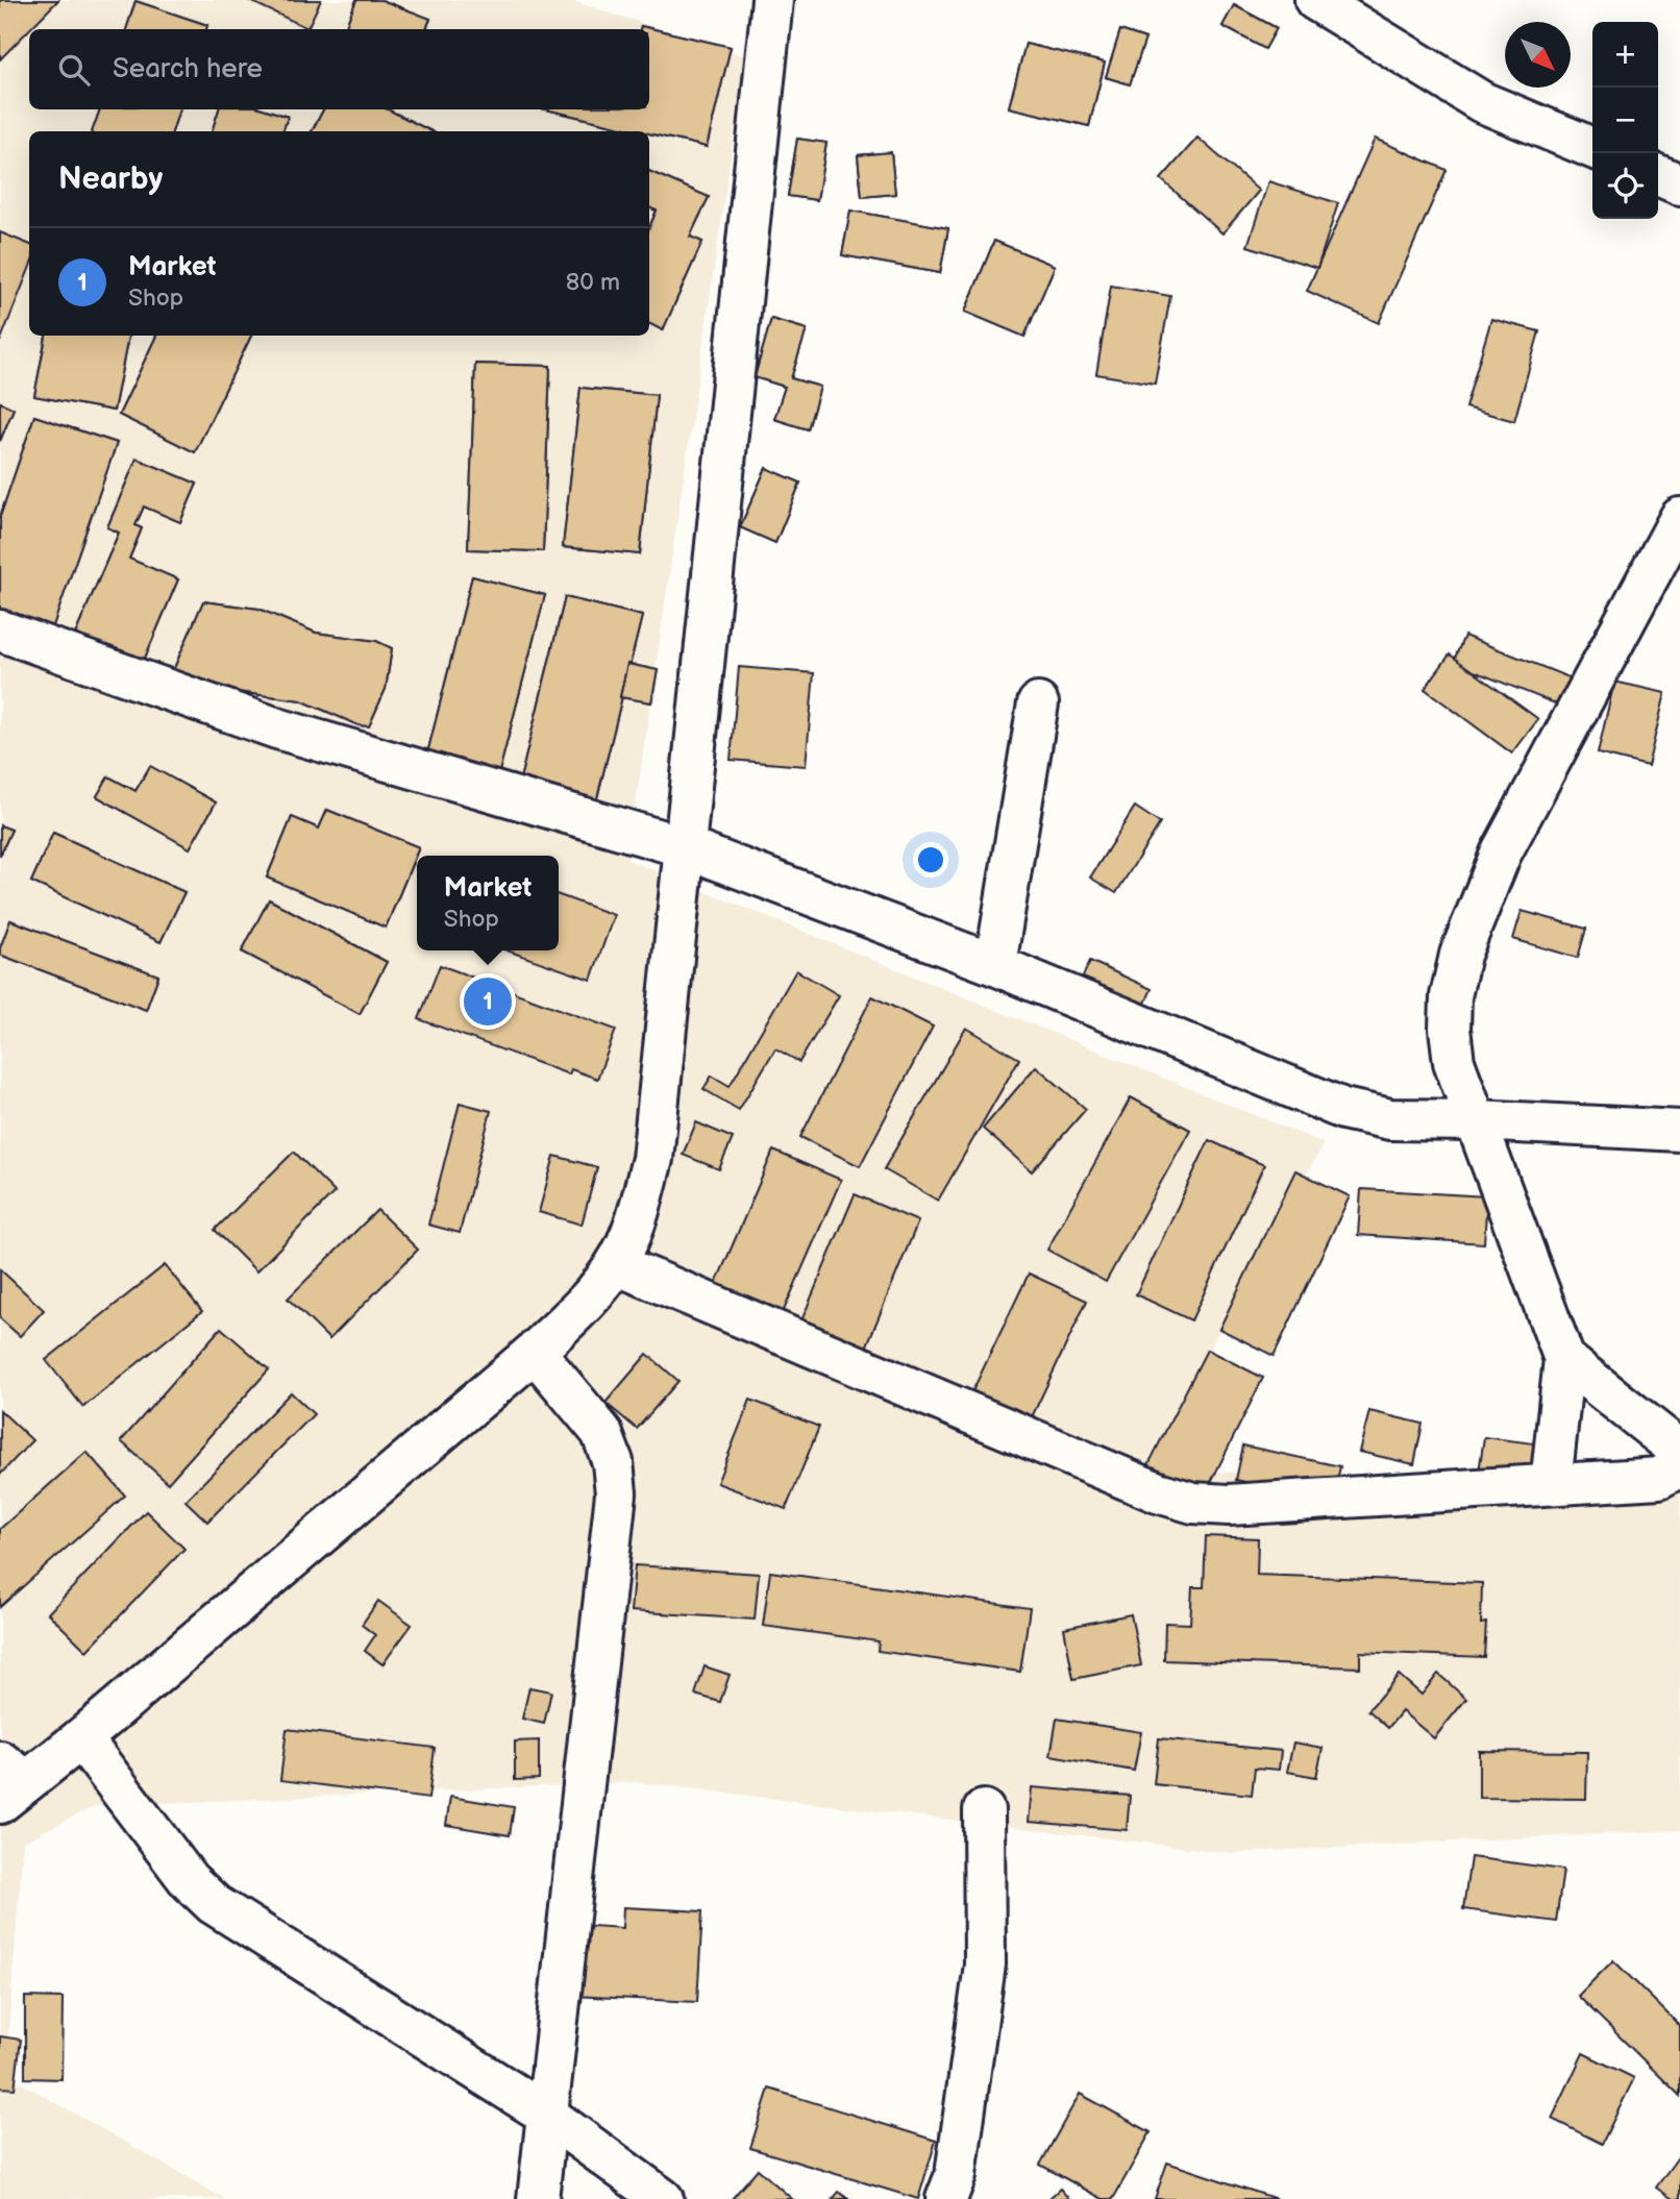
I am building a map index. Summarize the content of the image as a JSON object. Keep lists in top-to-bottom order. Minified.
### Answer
{"north":"bottom right","page":{"map_buttons":["+","−"],"search":"Search here","heading":"Nearby","list":[{"mark":"1","name":"Market","note":"Shop","value":"80 m"}],"popup":["Market","Shop"],"pins":"1"}}
